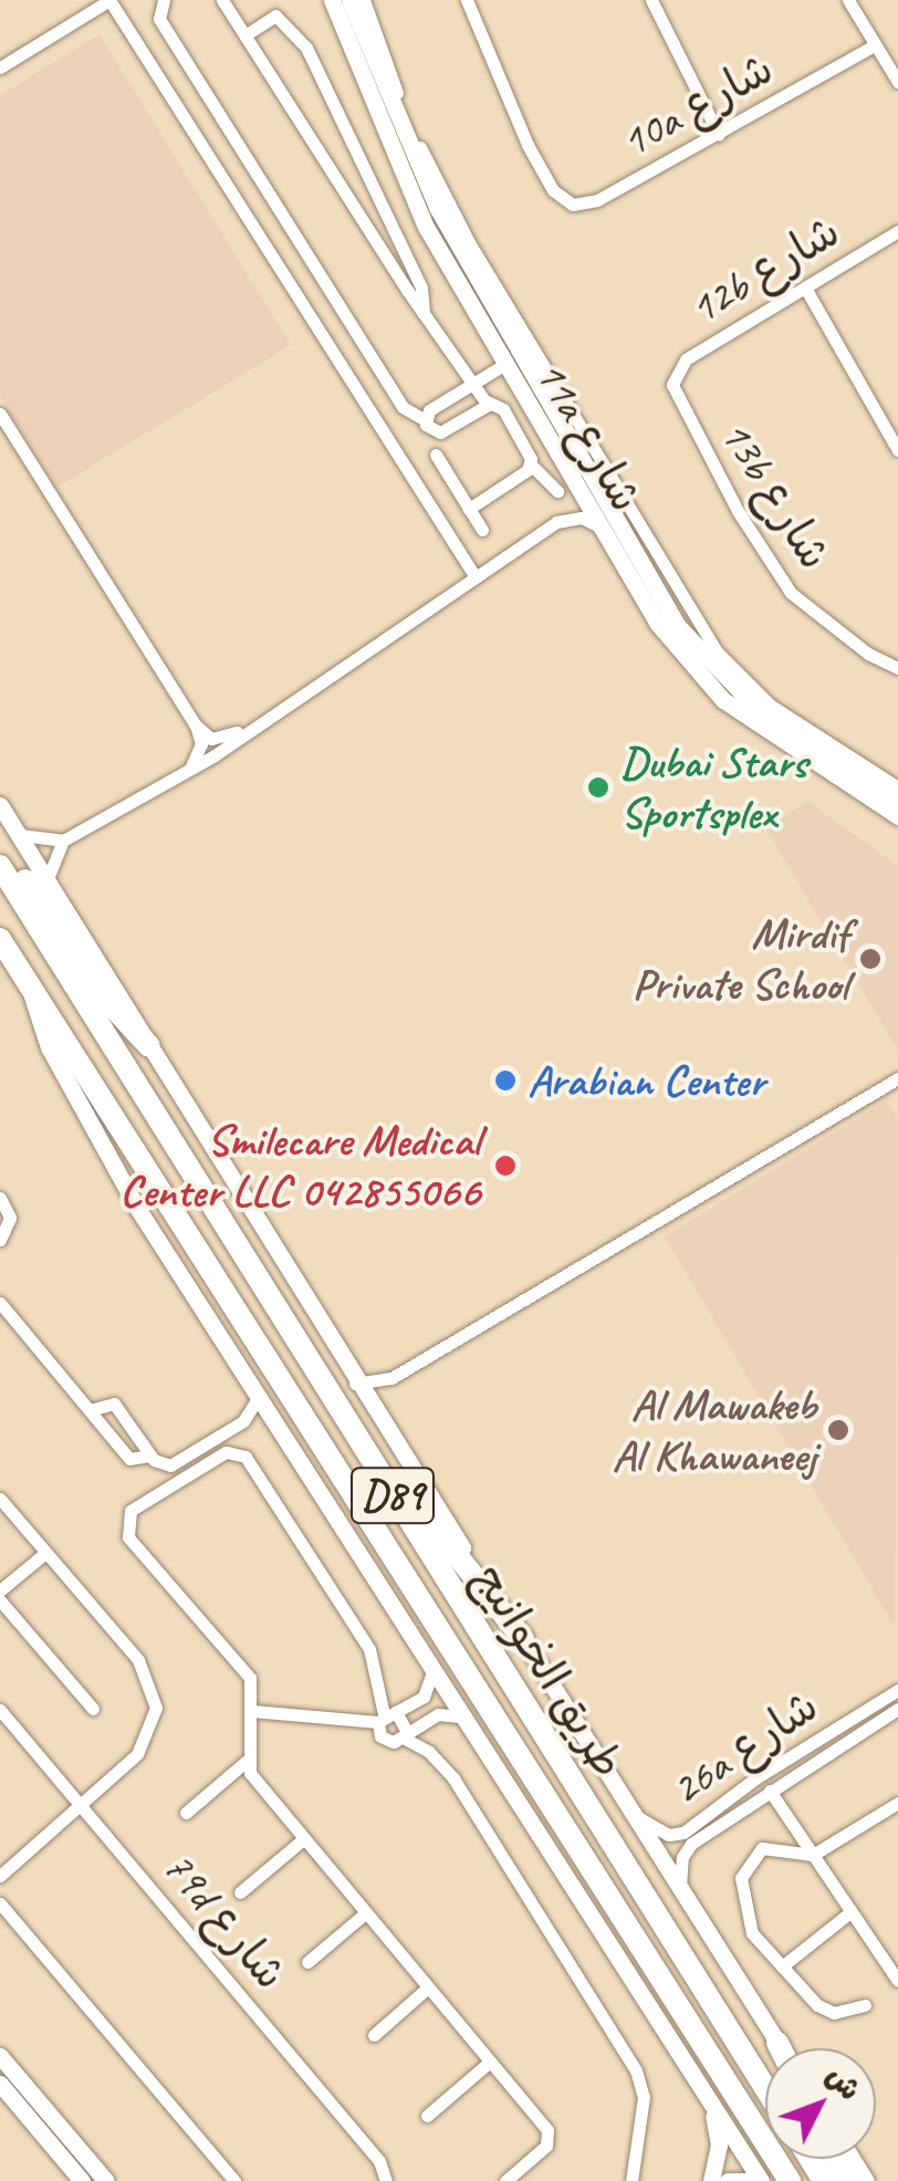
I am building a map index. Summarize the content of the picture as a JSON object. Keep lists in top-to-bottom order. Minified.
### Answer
{"streets":{"highway":["D89","طريق الخوانيج"],"street":["10a شارع","12b شارع","11a شارع","13b شارع","26a شارع","79d شارع"]},"crossings":[["12b شارع","13b شارع"]],"places":["Dubai Stars Sportsplex","Mirdif Private School","Arabian Center","Smilecare Medical Center LLC 042855066","Al Mawakeb Al Khawaneej"],"north":"top right"}
